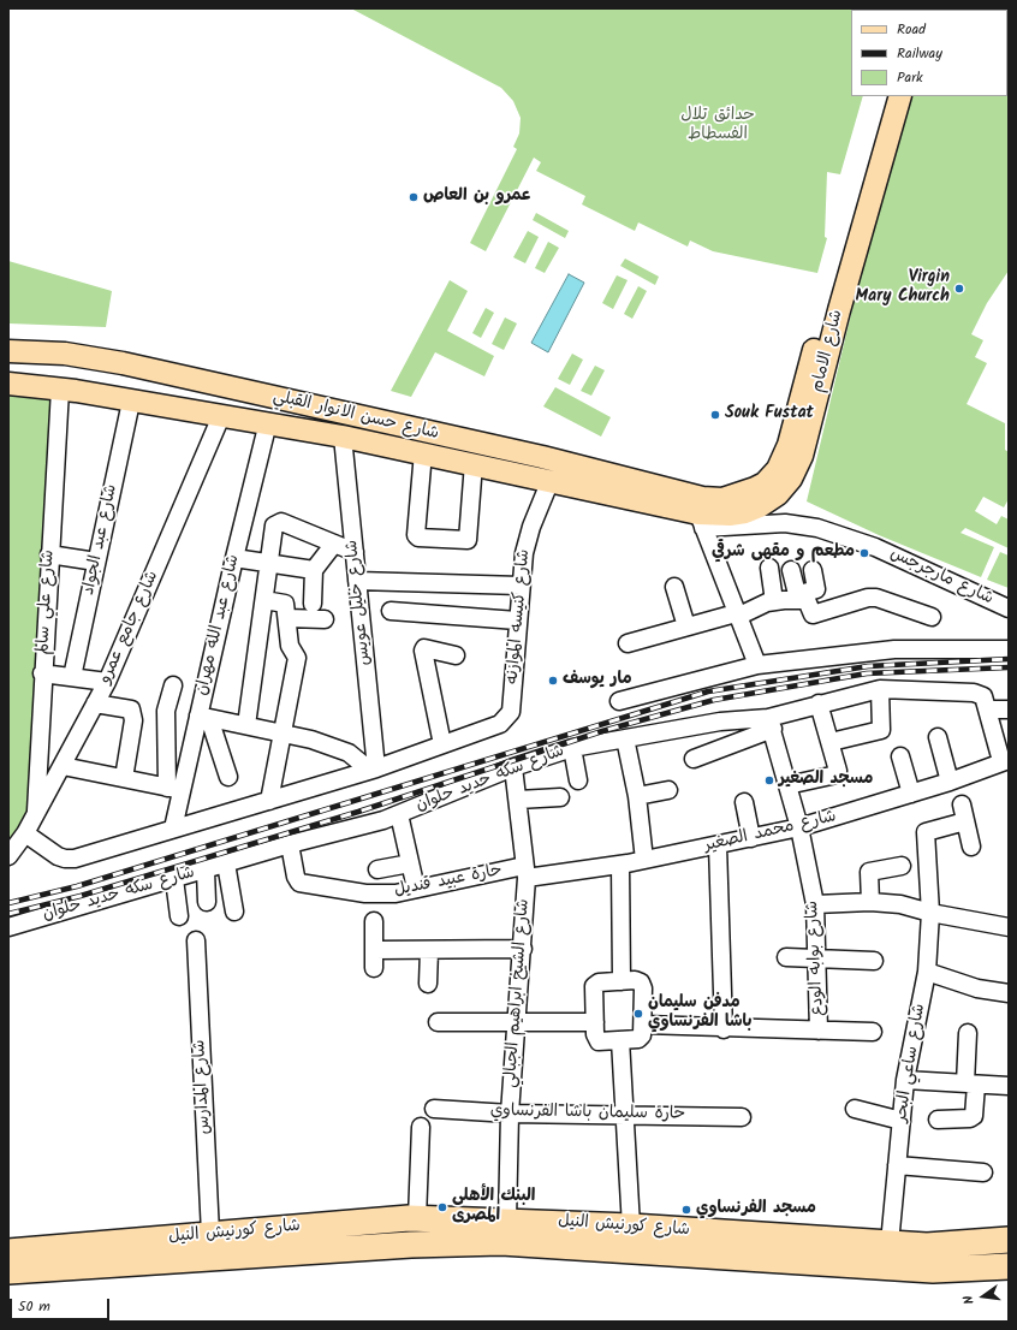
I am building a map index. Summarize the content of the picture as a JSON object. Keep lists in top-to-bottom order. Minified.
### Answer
{"streets":{"highway":["شارع كورنيش النيل"],"main road":["شارع الامام","شارع حسن الانوار القبلي"],"street":["شارع عبد الجواد","شارع مارجرجس","شارع علي سالم","شارع خليل عويس","شارع كنيسه الموازنه","شارع عبد الله مهران","شارع جامع عمرو","شارع سكه حديد حلوان","شارع محمد الصغير","حارة عبيد قنديل","شارع بوابه الودع","شارع الشيخ ابراهيم الجبالي","شارع ساعي البحر","شارع المدارس","حارة سليمان باشا الفرنساوي"]},"crossings":[["شارع الامام","شارع حسن الانوار القبلي"],["شارع الامام","شارع مارجرجس"],["شارع حسن الانوار القبلي","شارع عبد الجواد"],["شارع حسن الانوار القبلي","شارع مارجرجس"],["شارع حسن الانوار القبلي","شارع علي سالم"],["شارع حسن الانوار القبلي","شارع خليل عويس"],["شارع حسن الانوار القبلي","شارع كنيسه الموازنه"],["شارع حسن الانوار القبلي","شارع عبد الله مهران"],["شارع حسن الانوار القبلي","شارع جامع عمرو"],["شارع علي سالم","شارع جامع عمرو"],["شارع سكه حديد حلوان","حارة عبيد قنديل"],["شارع سكه حديد حلوان","شارع بوابه الودع"],["شارع سكه حديد حلوان","شارع الشيخ ابراهيم الجبالي"],["شارع محمد الصغير","حارة عبيد قنديل"],["شارع محمد الصغير","شارع بوابه الودع"],["شارع محمد الصغير","شارع الشيخ ابراهيم الجبالي"],["حارة عبيد قنديل","شارع الشيخ ابراهيم الجبالي"],["شارع الشيخ ابراهيم الجبالي","حارة سليمان باشا الفرنساوي"],["شارع الشيخ ابراهيم الجبالي","شارع كورنيش النيل"],["شارع ساعي البحر","شارع كورنيش النيل"],["شارع المدارس","شارع كورنيش النيل"]],"parks":["حدائق تلال الفسطاط"],"places":["عمرو بن العاص","Virgin Mary Church","Souk Fustat","مطعم و مقهى شرقي","مار يوسف","مسجد الصغير","مدفن سليمان باشا الفرنساوي","البنك الأهلى المصرى","مسجد الفرنساوي"],"legend":["Road","Railway","Park"],"scale_bar":"50 m","north":"left"}
